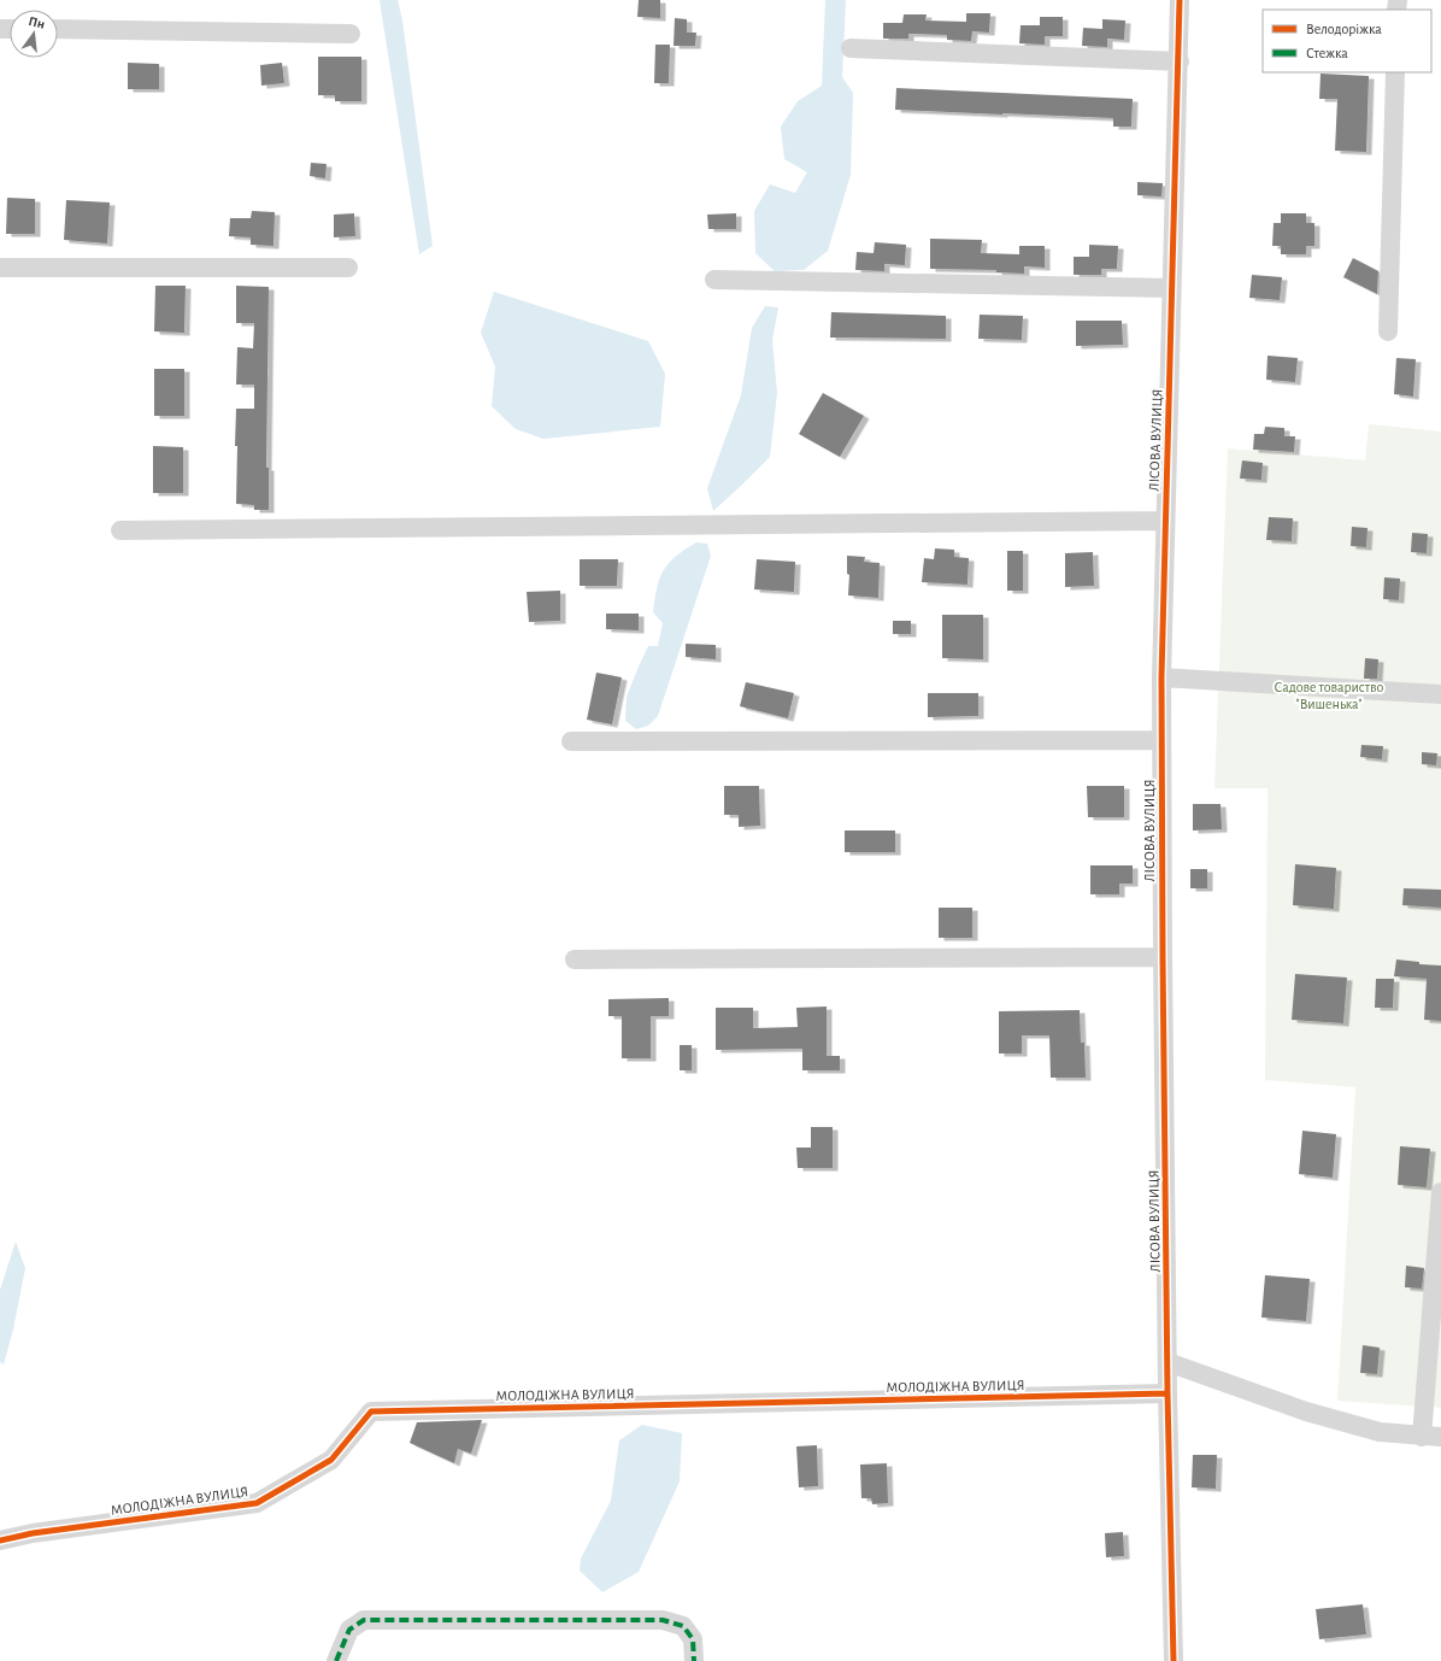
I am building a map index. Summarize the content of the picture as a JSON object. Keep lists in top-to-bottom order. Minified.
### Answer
{"streets":{"street":["ЛІСОВА ВУЛИЦЯ","МОЛОДІЖНА ВУЛИЦЯ"]},"crossings":[["ЛІСОВА ВУЛИЦЯ","МОЛОДІЖНА ВУЛИЦЯ"]],"parks":["Садове товариство \"Вишенька\""],"legend":["Велодоріжка","Стежка"],"north":"top"}
